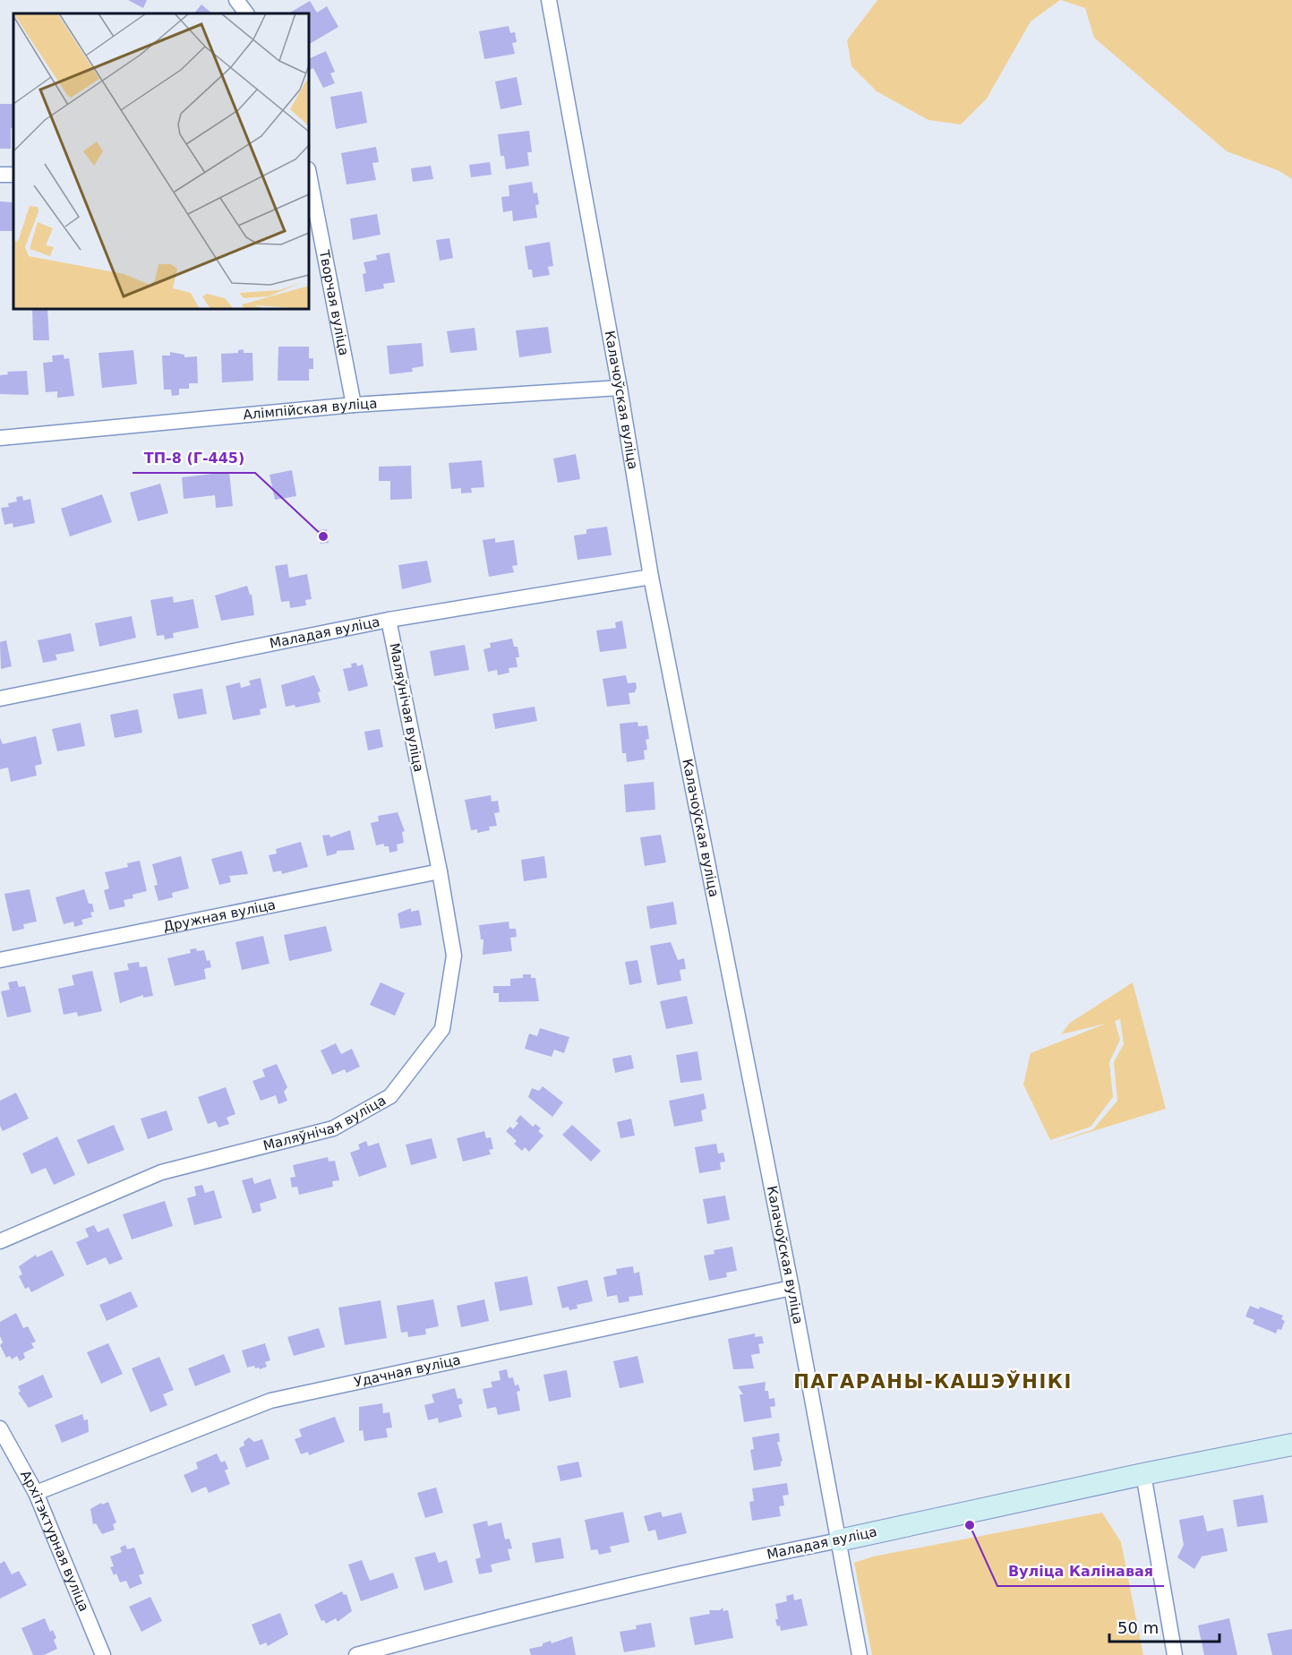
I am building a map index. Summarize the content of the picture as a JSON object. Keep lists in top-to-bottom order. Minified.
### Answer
{"streets":{"street":["Творчая вуліца","Калачоўская вуліца","Алімпійская вуліца","Маладая вуліца","Маляўнічая вуліца","Дружная вуліца","Удачная вуліца","Архітэктурная вуліца"]},"crossings":[["Творчая вуліца","Алімпійская вуліца"],["Калачоўская вуліца","Алімпійская вуліца"],["Калачоўская вуліца","Маладая вуліца"],["Калачоўская вуліца","Удачная вуліца"],["Маладая вуліца","Маляўнічая вуліца"],["Маляўнічая вуліца","Дружная вуліца"],["Удачная вуліца","Архітэктурная вуліца"]],"districts":["ПАГАРАНЫ-КАШЭЎНІКІ"],"places":["ТП-8 (Г-445)","Вуліца Калінавая"],"scale_bar":"50 m"}
